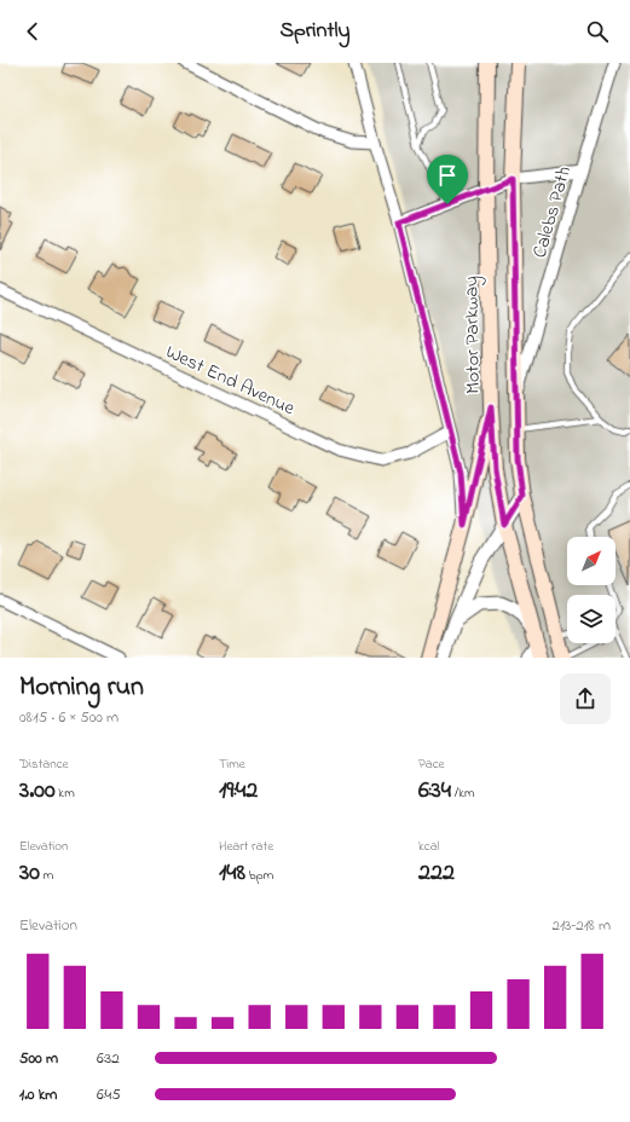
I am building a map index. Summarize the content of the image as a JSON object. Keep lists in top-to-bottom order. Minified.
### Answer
{"streets":{"main road":["Motor Parkway"],"street":["Calebs Path","West End Avenue"]},"north":"top right","page":{"header":"Sprintly","heading":["Morning run","08:15 · 6 × 500 m"],"stats":[["Distance","3.00 km"],["Time","19:42"],["Pace","6:34 /km"],["Elevation","30 m"],["Heart rate","148 bpm"],["kcal","222"]],"chart":["Elevation","213–218 m"],"list":[{"name":"500 m","note":"6:32"},{"name":"1.0 km","note":"6:45"}]}}
